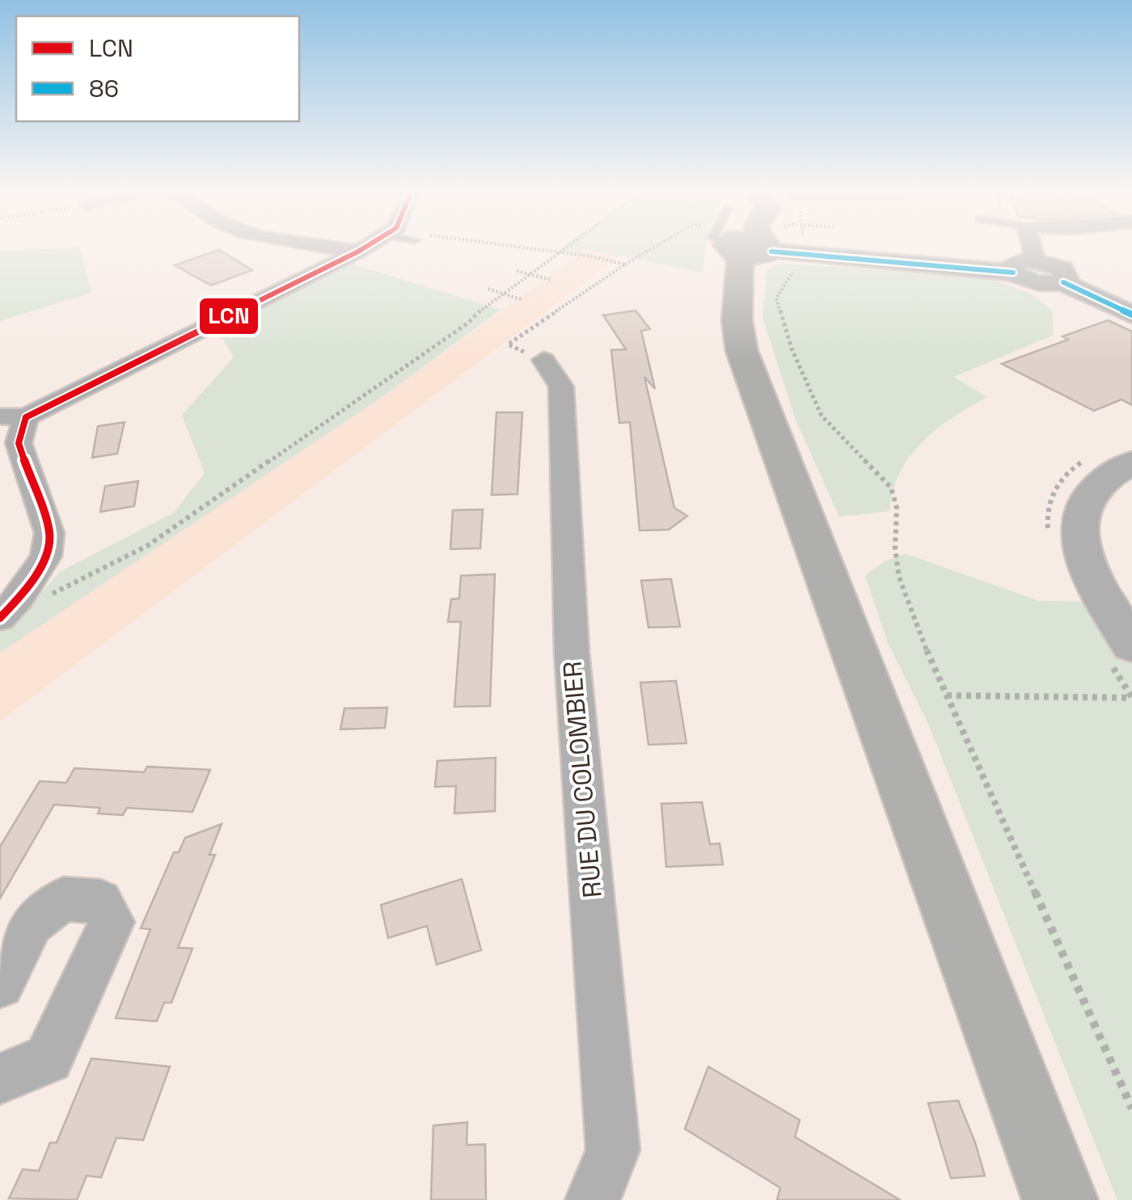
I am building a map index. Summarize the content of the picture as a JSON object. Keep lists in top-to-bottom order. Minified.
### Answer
{"streets":{"street":["RUE DU COLOMBIER"]},"lines":["transit line LCN","transit line 86"],"legend":["LCN","86"]}
